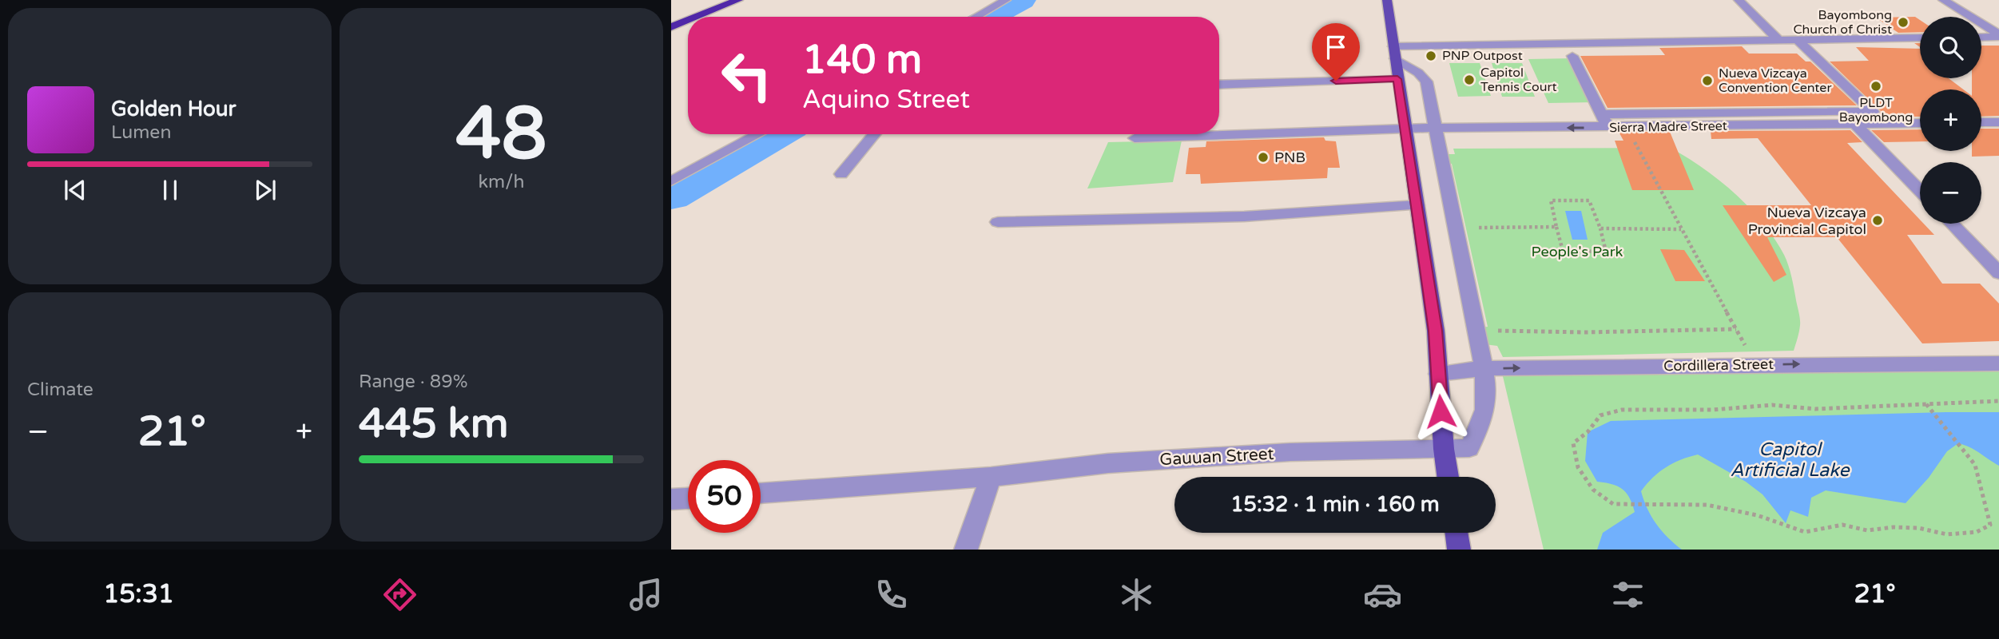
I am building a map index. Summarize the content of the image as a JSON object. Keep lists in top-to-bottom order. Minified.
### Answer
{"streets":{"street":["Sierra Madre Street","Cordillera Street","Gauuan Street"]},"crossings":[["Cordillera Street","Gauuan Street"]],"one_way":["Cordillera Street"],"water":["Capitol Artificial Lake"],"parks":["People's Park"],"places":["Bayombong Church of Christ","PNP Outpost","Capitol Tennis Court","Nueva Vizcaya Convention Center","PLDT Bayombong","PNB","Nueva Vizcaya Provincial Capitol"],"page":{"tile":[["48","km/h"],"Climate",["Range · 89%","445 km"]],"map_buttons":["+","−"],"turn":["140 m","Aquino Street"],"song":["Golden Hour","Lumen"],"heat":["−","21°","+"],"limit":"50","trip":"15:32 · 1 min · 160 m","tabs":["15:31","21°"]}}
